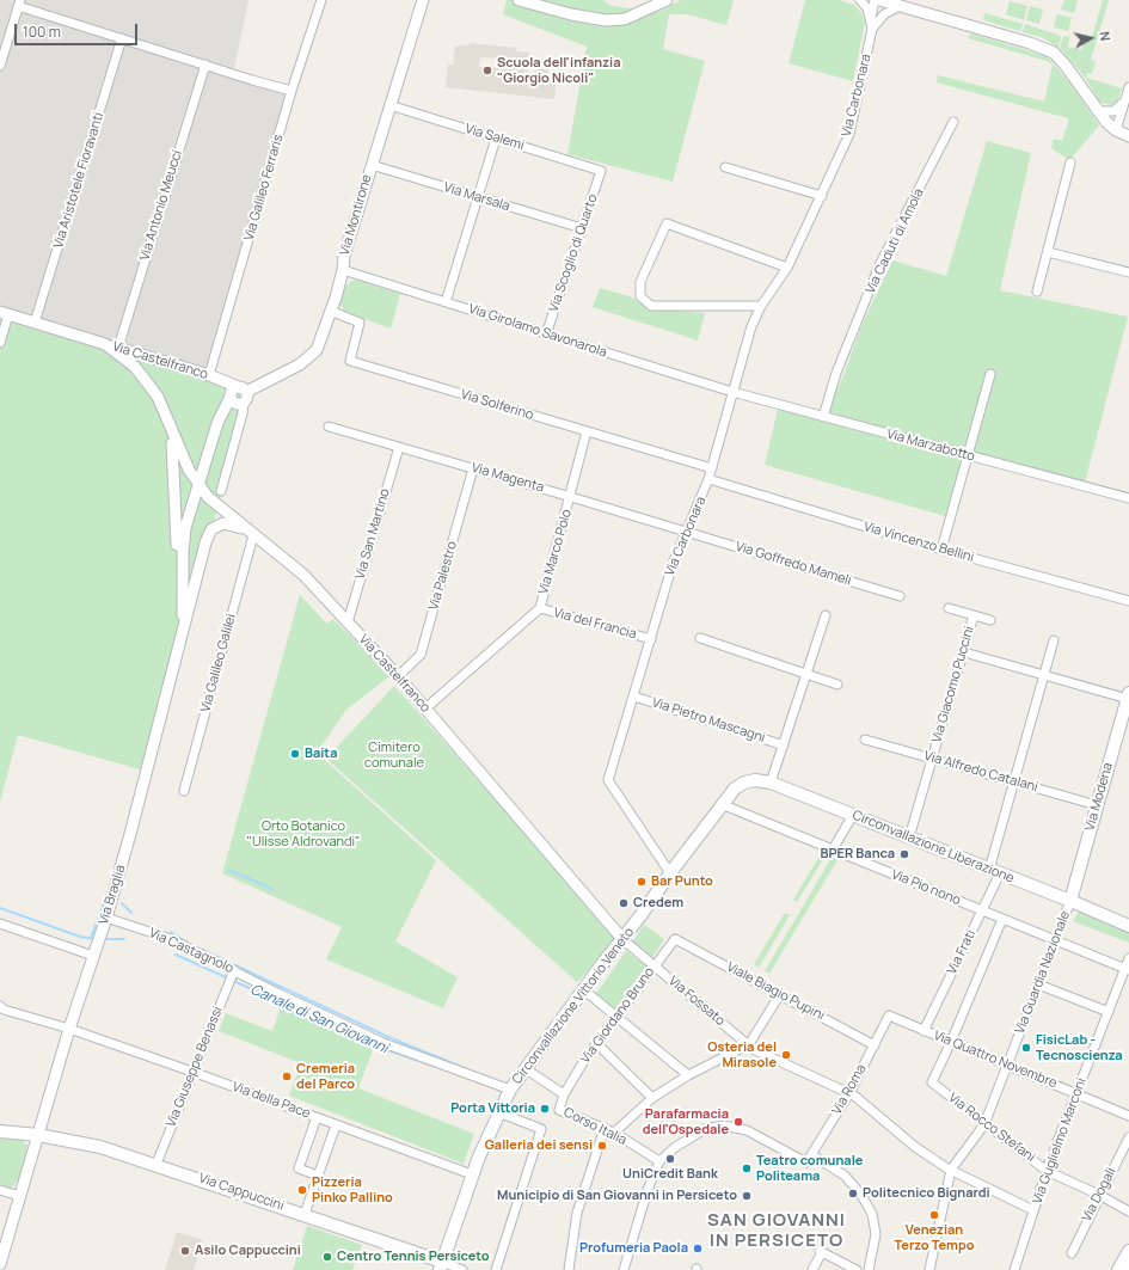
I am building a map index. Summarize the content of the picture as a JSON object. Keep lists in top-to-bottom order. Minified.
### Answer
{"streets":{"main road":["Via Modena","Circonvallazione Liberazione","Circonvallazione Vittorio Veneto","Via Cappuccini"],"street":["Via Carbonara","Via Salemi","Via Aristotele Fioravanti","Via Galileo Ferraris","Via Marsala","Via Antonio Meucci","Via Montirone","Via Caduti di Amola","Via Scoglio di Quarto","Via Girolamo Savonarola","Via Castelfranco","Via Solferino","Via Marzabotto","Via Magenta","Via San Martino","Via Vincenzo Bellini","Via Marco Polo","Via Goffredo Mameli","Via Palestro","Via del Francia","Via Galileo Galilei","Via Giacomo Puccini","Via Pietro Mascagni","Via Alfredo Catalani","Via Pio nono","Via Braglia","Via Castagnolo","Via Frati","Via Guardia Nazionale","Viale Biagio Pupini","Via Fossato","Via Giordano Bruno","Via Quattro Novembre","Via Giuseppe Benassi","Via Roma","Via della Pace","Corso Italia","Via Rocco Stefani","Via Guglielmo Marconi","Via Dogali"]},"crossings":[["Via Carbonara","Via Girolamo Savonarola"],["Via Carbonara","Via Solferino"],["Via Carbonara","Via Marzabotto"],["Via Carbonara","Via Magenta"],["Via Carbonara","Via Vincenzo Bellini"],["Via Carbonara","Via Goffredo Mameli"],["Via Carbonara","Via del Francia"],["Via Carbonara","Via Pietro Mascagni"],["Via Carbonara","Circonvallazione Vittorio Veneto"],["Via Salemi","Via Montirone"],["Via Salemi","Via Scoglio di Quarto"],["Via Aristotele Fioravanti","Via Castelfranco"],["Via Galileo Ferraris","Via Castelfranco"],["Via Marsala","Via Montirone"],["Via Marsala","Via Scoglio di Quarto"],["Via Antonio Meucci","Via Castelfranco"],["Via Montirone","Via Girolamo Savonarola"],["Via Montirone","Via Castelfranco"],["Via Montirone","Via Solferino"],["Via Montirone","Via Braglia"],["Via Caduti di Amola","Via Marzabotto"],["Via Scoglio di Quarto","Via Girolamo Savonarola"],["Via Girolamo Savonarola","Via Marzabotto"],["Via Castelfranco","Via San Martino"],["Via Castelfranco","Via Marco Polo"],["Via Castelfranco","Via Palestro"],["Via Castelfranco","Via Galileo Galilei"],["Via Castelfranco","Via Braglia"],["Via Castelfranco","Via Fossato"],["Via Castelfranco","Circonvallazione Vittorio Veneto"],["Via Solferino","Via Marco Polo"],["Via Magenta","Via San Martino"],["Via Magenta","Via Marco Polo"],["Via Magenta","Via Goffredo Mameli"],["Via Magenta","Via Palestro"],["Via Marco Polo","Via del Francia"],["Via Galileo Galilei","Via Braglia"],["Via Giacomo Puccini","Via Alfredo Catalani"],["Via Giacomo Puccini","Circonvallazione Liberazione"],["Via Alfredo Catalani","Via Modena"],["Via Alfredo Catalani","Via Frati"],["Via Modena","Circonvallazione Liberazione"],["Via Modena","Via Guardia Nazionale"],["Circonvallazione Liberazione","Via Frati"],["Circonvallazione Liberazione","Via Guardia Nazionale"],["Circonvallazione Liberazione","Circonvallazione Vittorio Veneto"],["Via Pio nono","Via Frati"],["Via Pio nono","Via Guardia Nazionale"],["Via Pio nono","Circonvallazione Vittorio Veneto"],["Via Pio nono","Via Guglielmo Marconi"],["Via Braglia","Via Castagnolo"],["Via Braglia","Via della Pace"],["Via Braglia","Via Cappuccini"],["Via Castagnolo","Circonvallazione Vittorio Veneto"],["Via Castagnolo","Via Giuseppe Benassi"],["Via Frati","Via Quattro Novembre"],["Via Guardia Nazionale","Via Fossato"],["Via Guardia Nazionale","Via Quattro Novembre"],["Via Guardia Nazionale","Via Rocco Stefani"],["Viale Biagio Pupini","Via Giordano Bruno"],["Viale Biagio Pupini","Via Roma"],["Via Fossato","Circonvallazione Vittorio Veneto"],["Via Fossato","Via Giordano Bruno"],["Via Fossato","Via Roma"],["Via Fossato","Via Guglielmo Marconi"],["Circonvallazione Vittorio Veneto","Via della Pace"],["Circonvallazione Vittorio Veneto","Corso Italia"],["Circonvallazione Vittorio Veneto","Via Cappuccini"],["Via Giordano Bruno","Corso Italia"],["Via Quattro Novembre","Via Roma"],["Via Quattro Novembre","Via Rocco Stefani"],["Via Quattro Novembre","Via Guglielmo Marconi"],["Via Giuseppe Benassi","Via della Pace"],["Via Giuseppe Benassi","Via Cappuccini"],["Via Rocco Stefani","Via Guglielmo Marconi"],["Via Rocco Stefani","Via Dogali"]],"districts":["SAN GIOVANNI IN PERSICETO"],"water":["Canale di San Giovanni"],"parks":["Cimitero comunale","Orto Botanico \"Ulisse Aldrovandi\""],"places":["Scuola dell'infanzia \"Giorgio Nicoli\"","Baita","BPER Banca","Bar Punto","Credem","FisicLab - Tecnoscienza","Osteria del Mirasole","Cremeria del Parco","Porta Vittoria","Parafarmacia dell'Ospedale","Galleria dei sensi","UniCredit Bank","Teatro comunale Politeama","Pizzeria Pinko Pallino","Politecnico Bignardi","Municipio di San Giovanni in Persiceto","Venezian Terzo Tempo","Profumeria Paola","Asilo Cappuccini","Centro Tennis Persiceto"],"scale_bar":"100 m","north":"right"}
